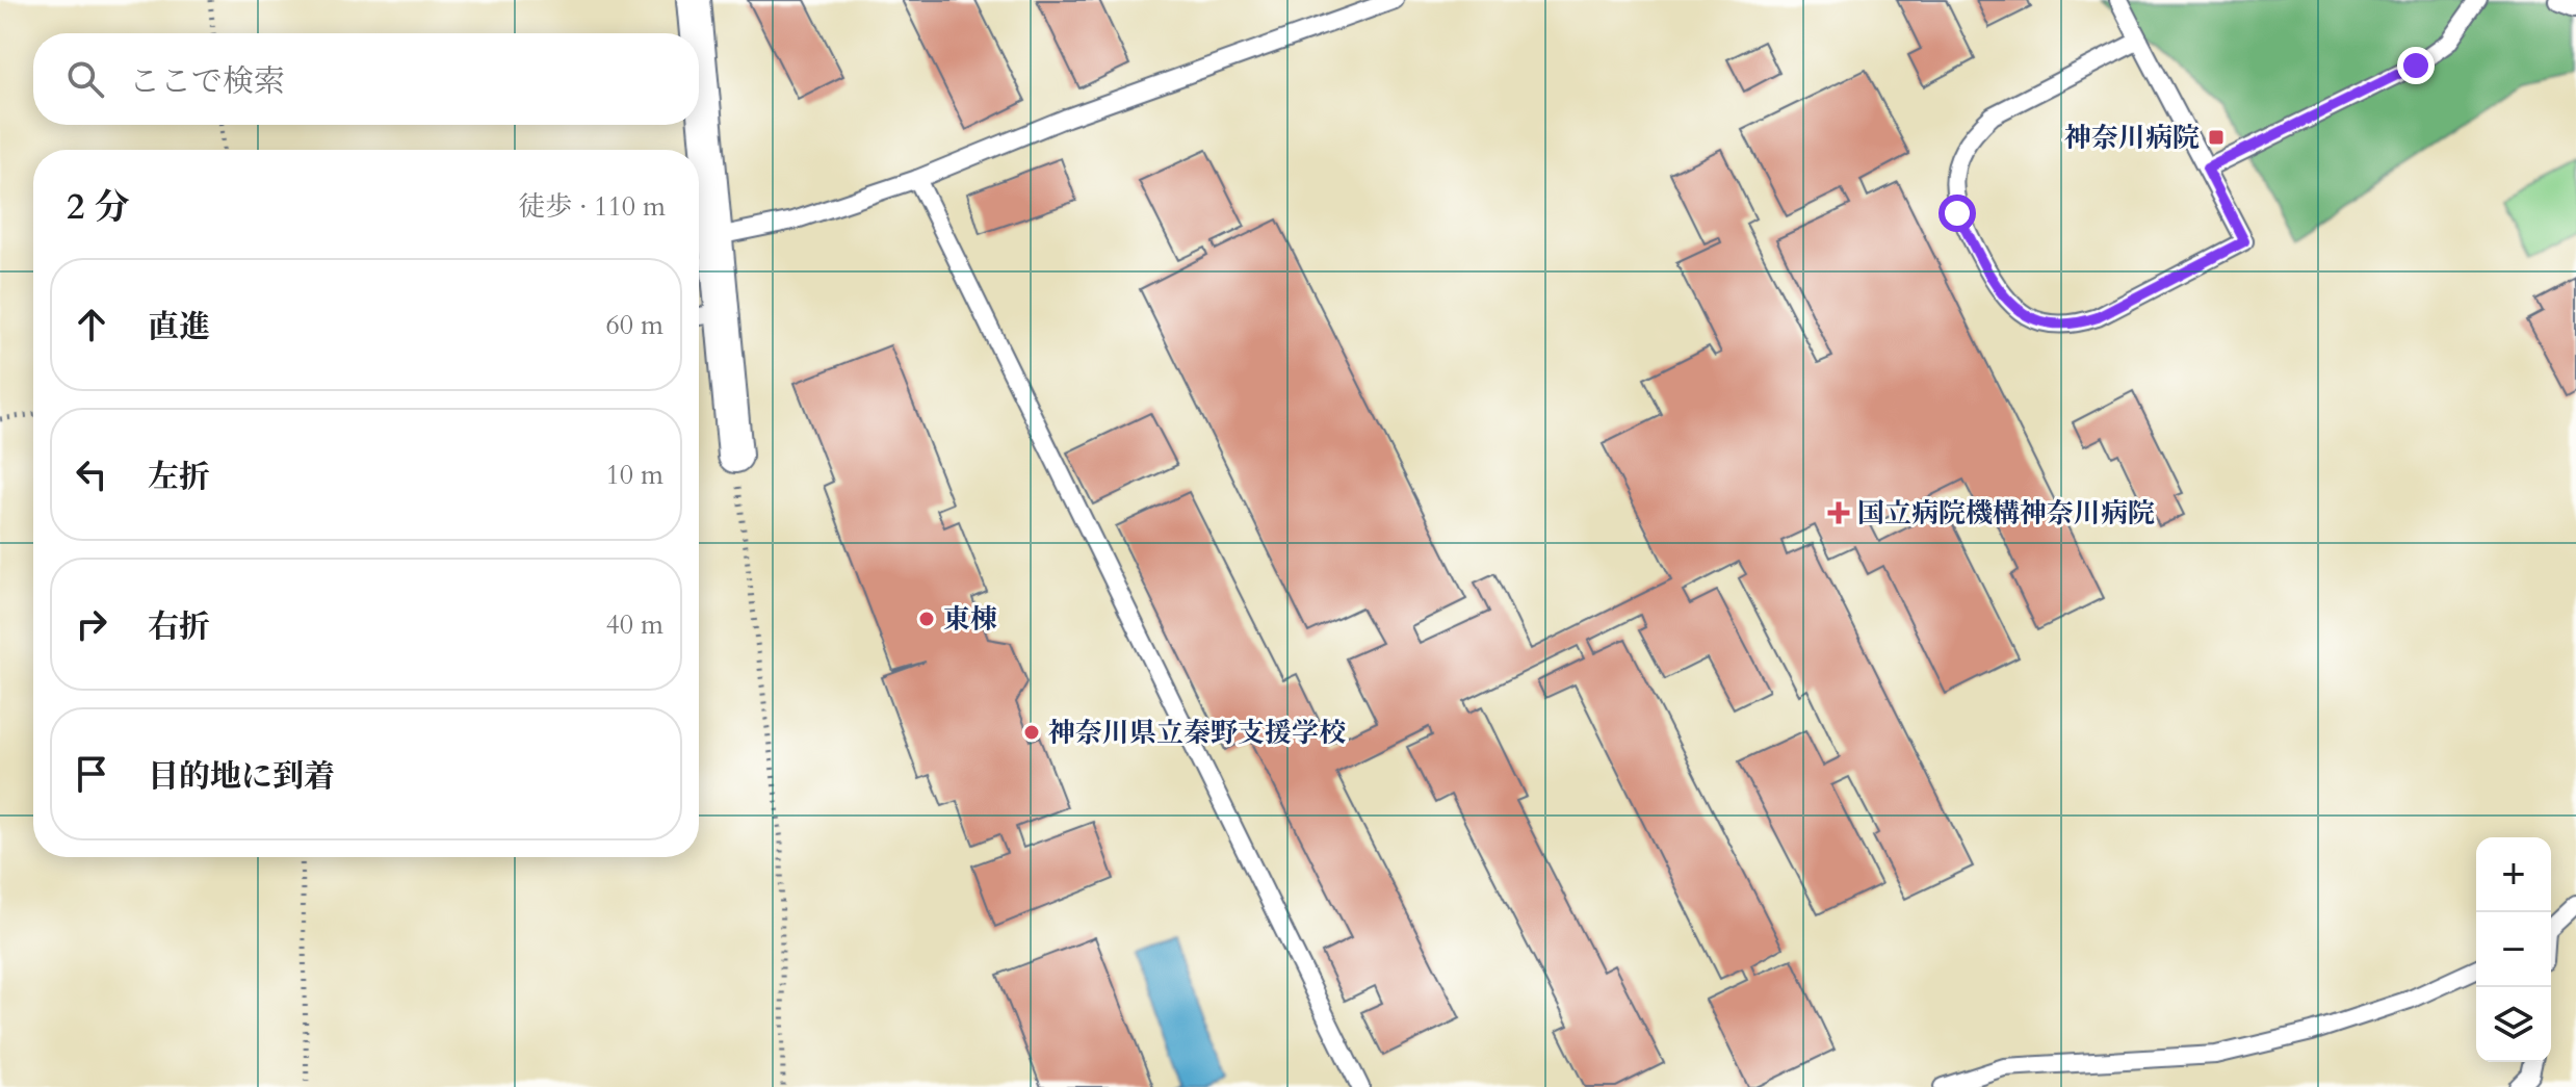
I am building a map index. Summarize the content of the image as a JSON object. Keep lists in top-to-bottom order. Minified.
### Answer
{"places":{"transit":["神奈川病院"],"health":["国立病院機構神奈川病院"],"other":["東棟","神奈川県立秦野支援学校"]},"page":{"search":"ここで検索","heading":["2 分","徒歩 · 110 m"],"list":[["直進","60 m"],["左折","10 m"],["右折","40 m"],"目的地に到着"],"map_buttons":["+","−"]}}
